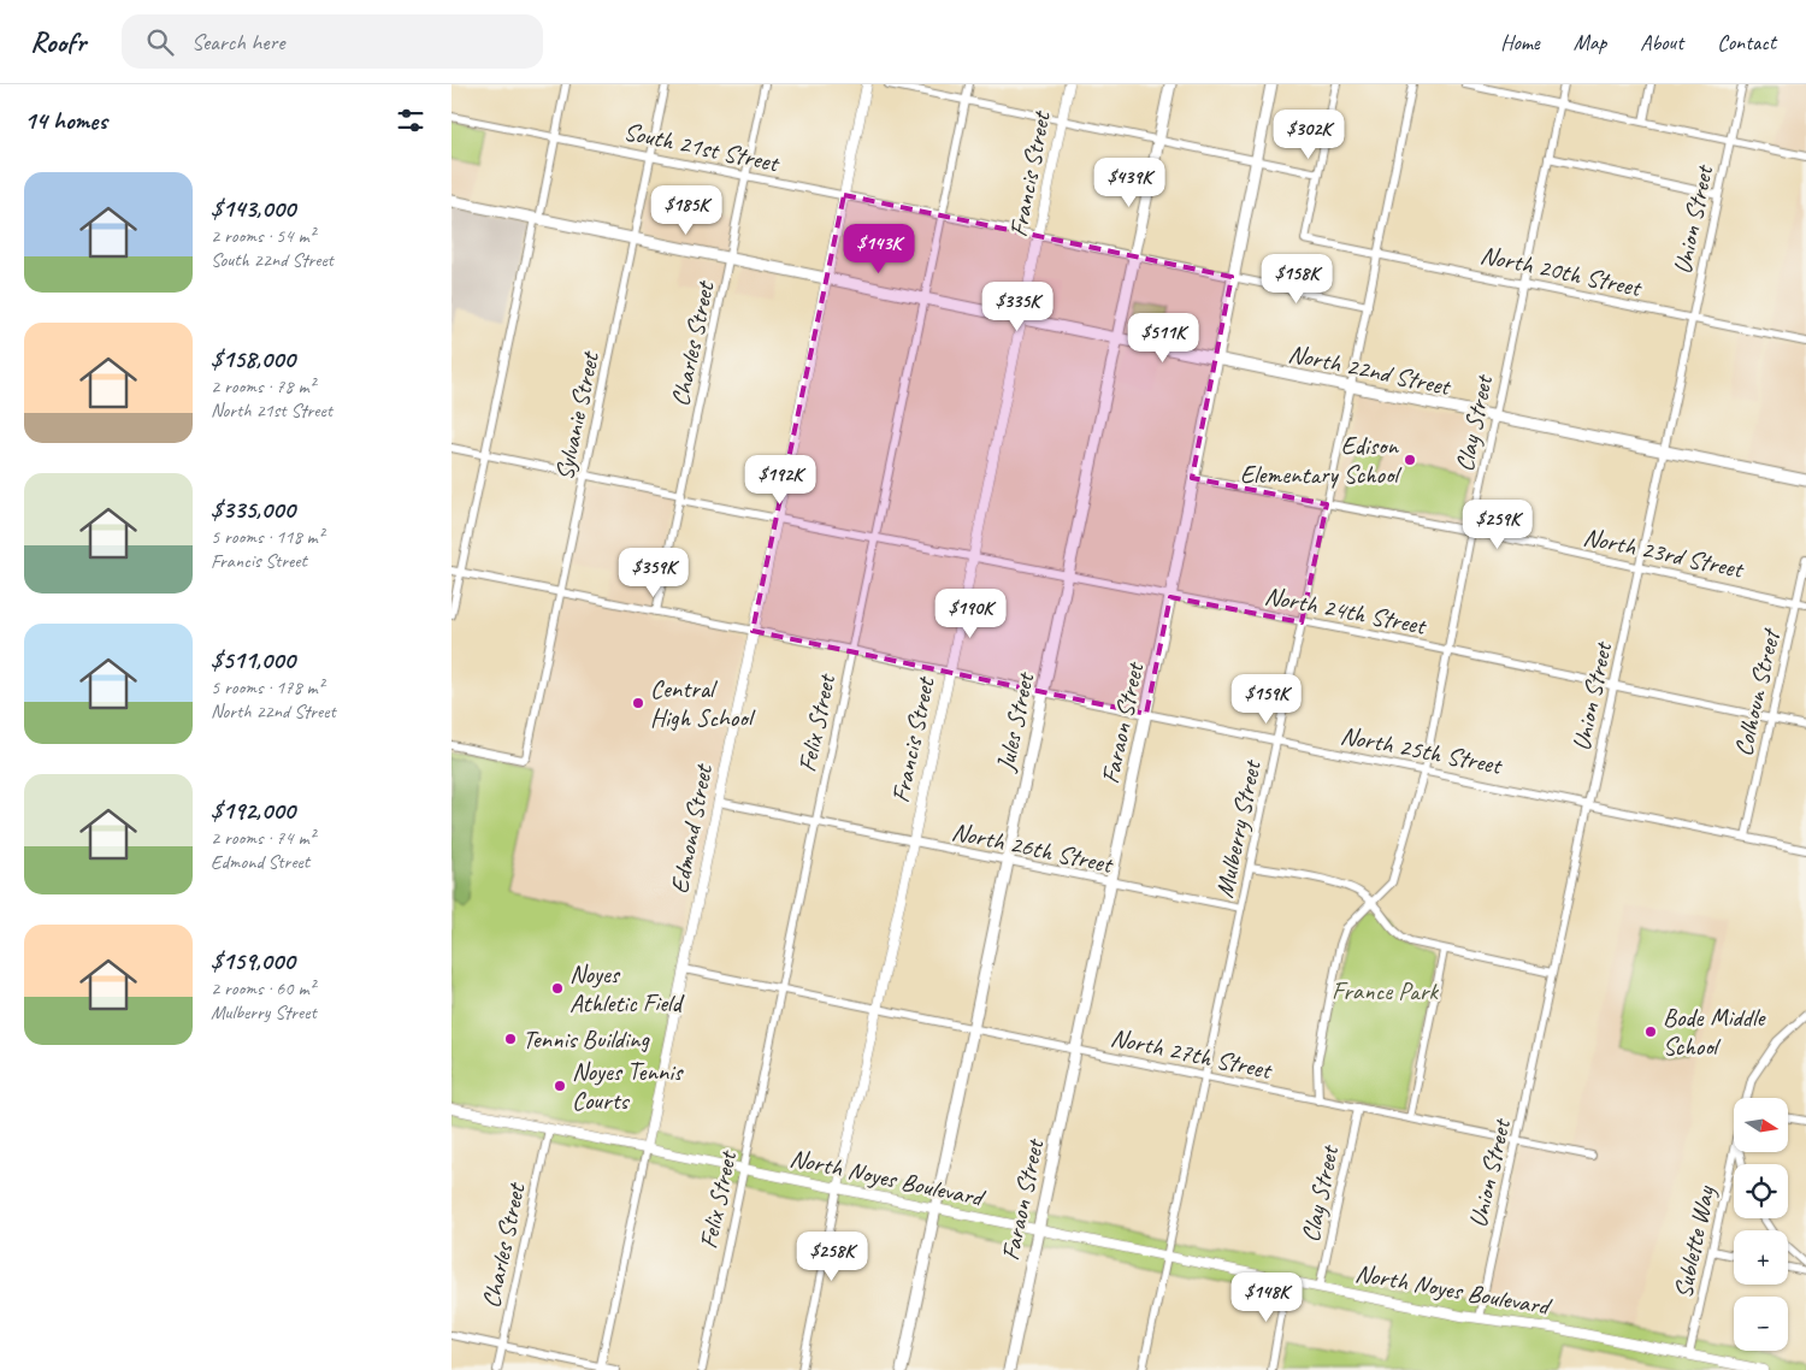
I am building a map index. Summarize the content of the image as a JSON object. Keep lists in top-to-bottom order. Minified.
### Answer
{"streets":{"main road":["North 22nd Street","Jules Street","Faraon Street"],"street":["South 21st Street","Francis Street","Union Street","North 20th Street","Charles Street","Sylvanie Street","Clay Street","North 23rd Street","North 24th Street","Colhoun Street","Felix Street","North 25th Street","Edmond Street","Mulberry Street","North 26th Street","North 27th Street","North Noyes Boulevard","Sublette Way"]},"crossings":[["South 21st Street","Francis Street"],["South 21st Street","Charles Street"],["South 21st Street","Sylvanie Street"],["South 21st Street","Jules Street"],["South 21st Street","Felix Street"],["South 21st Street","Faraon Street"],["South 21st Street","Edmond Street"],["South 21st Street","Mulberry Street"],["Francis Street","North 22nd Street"],["Francis Street","North 24th Street"],["Francis Street","North 25th Street"],["Francis Street","North 26th Street"],["Francis Street","North 27th Street"],["Francis Street","North Noyes Boulevard"],["Union Street","North 20th Street"],["Union Street","North 22nd Street"],["Union Street","North 23rd Street"],["Union Street","North 24th Street"],["Union Street","North 25th Street"],["Union Street","North 27th Street"],["Union Street","North Noyes Boulevard"],["North 20th Street","Clay Street"],["North 20th Street","Mulberry Street"],["Charles Street","North 22nd Street"],["Charles Street","North 24th Street"],["Charles Street","North 25th Street"],["Charles Street","North Noyes Boulevard"],["North 22nd Street","Sylvanie Street"],["North 22nd Street","Clay Street"],["North 22nd Street","Jules Street"],["North 22nd Street","Felix Street"],["North 22nd Street","Faraon Street"],["North 22nd Street","Edmond Street"],["North 22nd Street","Mulberry Street"],["Sylvanie Street","North 24th Street"],["Sylvanie Street","North 25th Street"],["Clay Street","North 23rd Street"],["Clay Street","North 24th Street"],["Clay Street","North 25th Street"],["Clay Street","North 27th Street"],["Clay Street","North Noyes Boulevard"],["North 23rd Street","Colhoun Street"],["North 23rd Street","Faraon Street"],["North 23rd Street","Mulberry Street"],["North 24th Street","Colhoun Street"],["North 24th Street","Jules Street"],["North 24th Street","Felix Street"],["North 24th Street","Faraon Street"],["North 24th Street","Edmond Street"],["North 24th Street","Mulberry Street"],["Colhoun Street","North 25th Street"],["Jules Street","North 25th Street"],["Jules Street","North 26th Street"],["Jules Street","North 27th Street"],["Jules Street","North Noyes Boulevard"],["Felix Street","North 25th Street"],["Felix Street","North 26th Street"],["Felix Street","North 27th Street"],["Felix Street","North Noyes Boulevard"],["Faraon Street","North 25th Street"],["Faraon Street","North 26th Street"],["Faraon Street","North 27th Street"],["Faraon Street","North Noyes Boulevard"],["North 25th Street","Edmond Street"],["North 25th Street","Mulberry Street"],["Edmond Street","North 26th Street"],["Edmond Street","North 27th Street"],["Edmond Street","North Noyes Boulevard"],["Mulberry Street","North 26th Street"],["Mulberry Street","North 27th Street"],["Mulberry Street","North Noyes Boulevard"],["North Noyes Boulevard","Sublette Way"]],"parks":["France Park"],"places":["Edison Elementary School","Central High School","Noyes Athletic Field","Bode Middle School","Tennis Building","Noyes Tennis Courts"],"north":"right","page":{"header":"Roofr","search":"Search here","nav":["Home","Map","About","Contact"],"heading":"14 homes","price":["$302K","$439K","$185K","$143K","$158K","$335K","$511K","$192K","$259K","$359K","$190K","$159K","$258K","$148K"],"list":[{"name":"$143,000","note":"2 rooms · 54 m² · South 22nd Street"},{"name":"$158,000","note":"2 rooms · 78 m² · North 21st Street"},{"name":"$335,000","note":"5 rooms · 118 m² · Francis Street"},{"name":"$511,000","note":"5 rooms · 178 m² · North 22nd Street"},{"name":"$192,000","note":"2 rooms · 74 m² · Edmond Street"},{"name":"$159,000","note":"2 rooms · 60 m² · Mulberry Street"}],"map_buttons":["+","−"]}}
